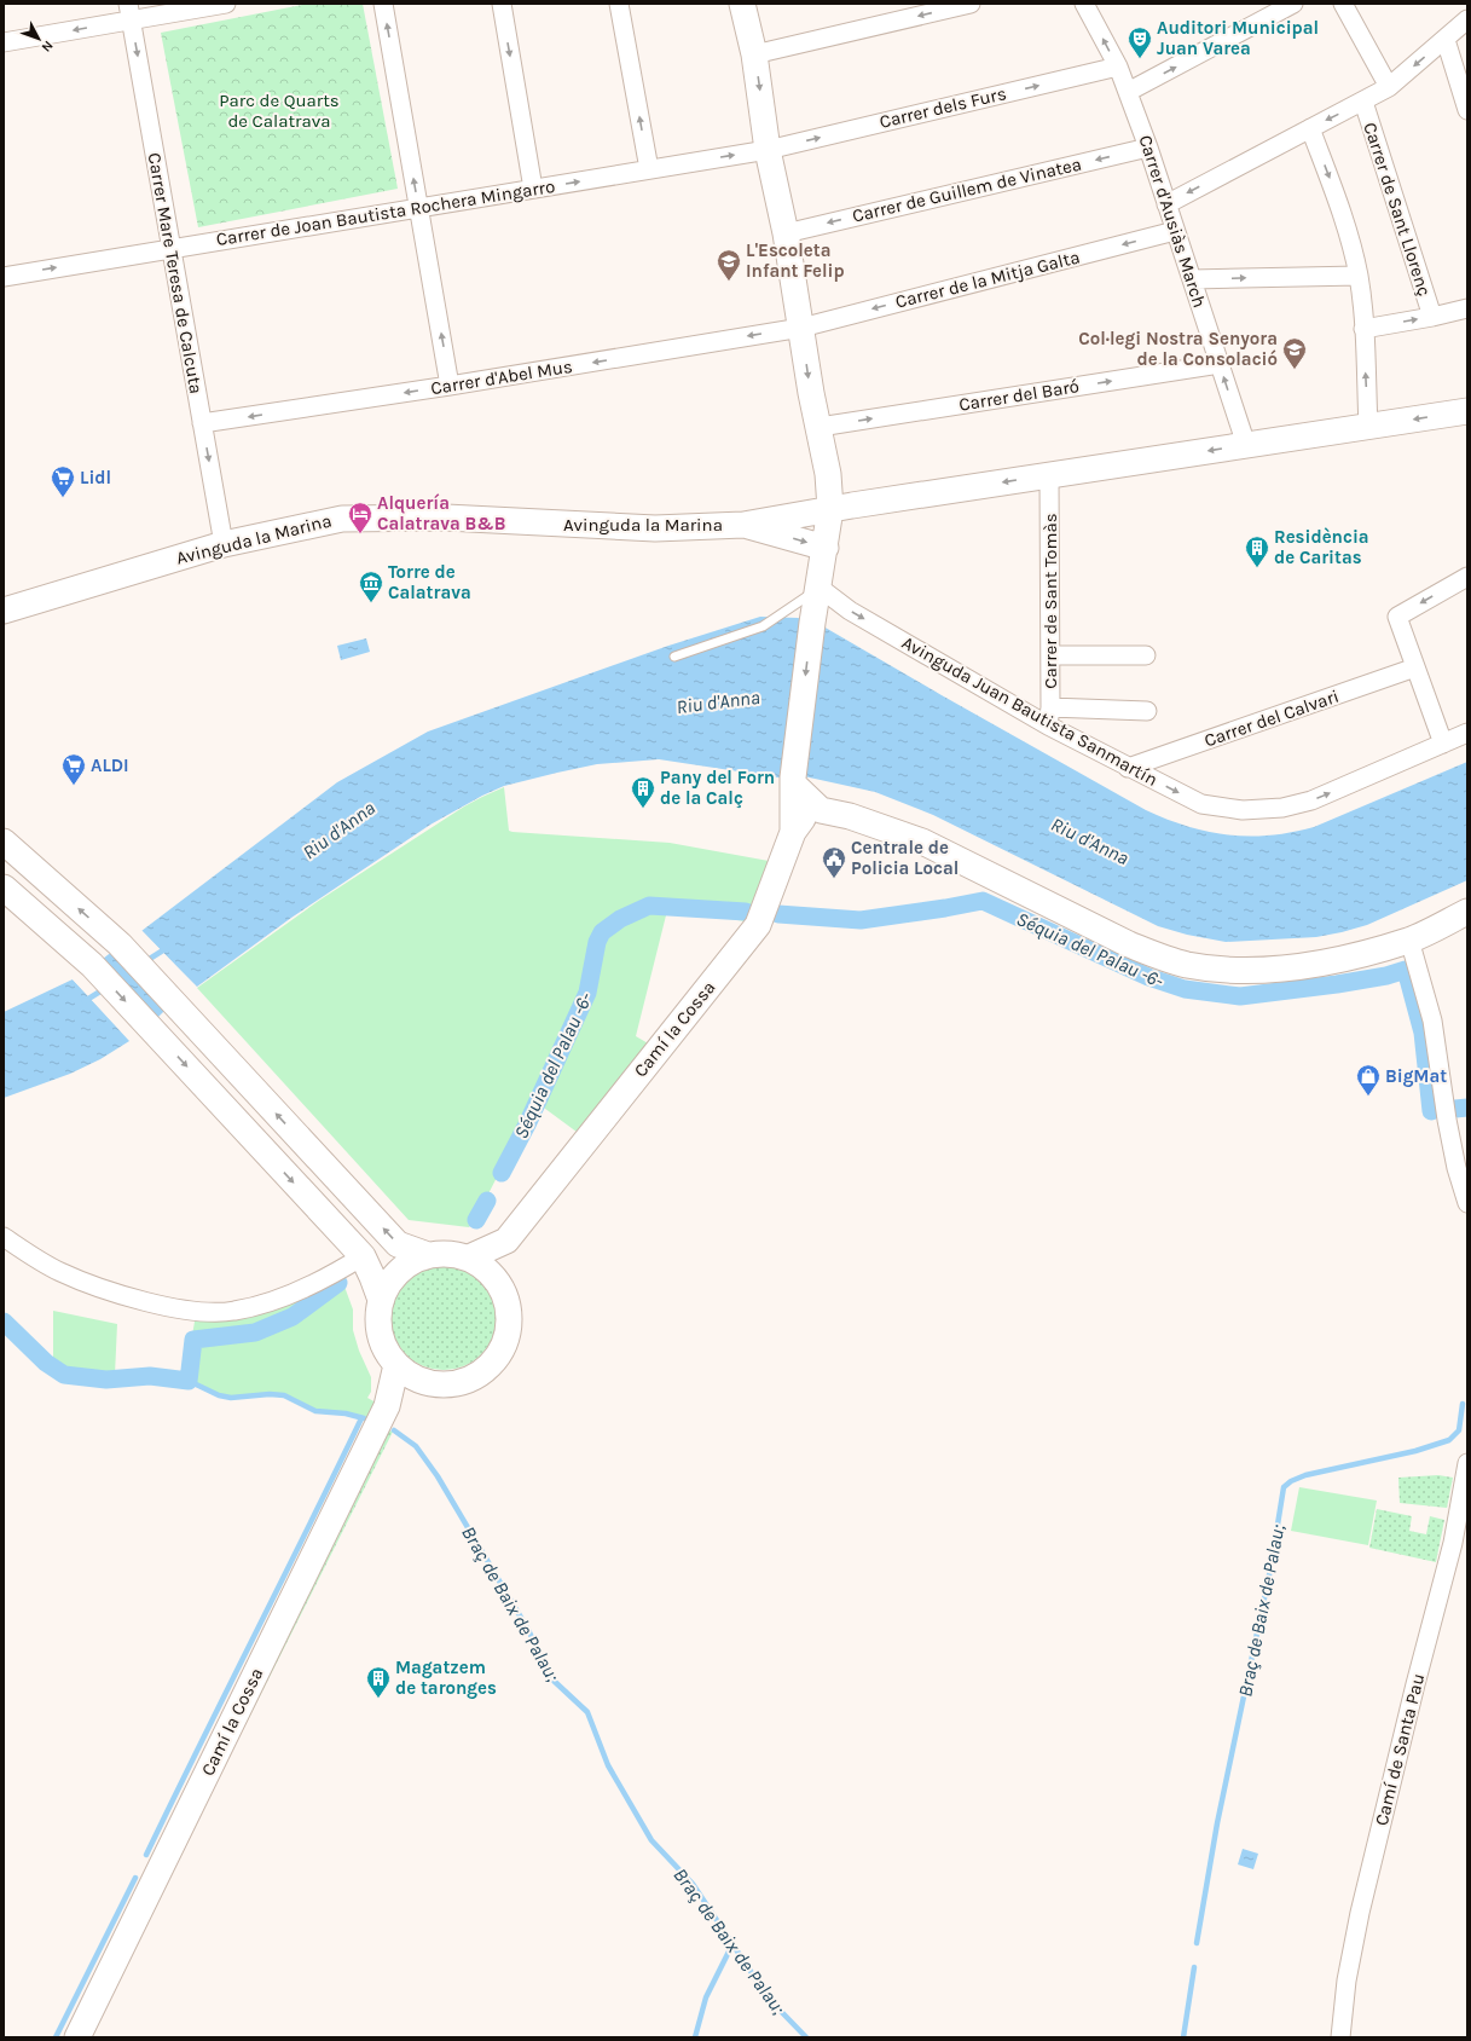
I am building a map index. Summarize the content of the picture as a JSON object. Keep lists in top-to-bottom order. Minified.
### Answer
{"streets":{"street":["Carrer dels Furs","Carrer de Guillem de Vinatea","Carrer de Sant Llorenç","Carrer de Joan Bautista Rochera Mingarro","Carrer d'Ausiàs March","Carrer Mare Teresa de Calcuta","Carrer de la Mitja Galta","Carrer d'Abel Mus","Carrer del Baró","Avinguda la Marina","Carrer de Sant Tomàs","Avinguda Juan Bautista Sanmartín","Carrer del Calvari","Camí la Cossa","Camí de Santa Pau"]},"crossings":[["Carrer dels Furs","Carrer de Joan Bautista Rochera Mingarro"],["Carrer dels Furs","Carrer d'Ausiàs March"],["Carrer de Guillem de Vinatea","Carrer d'Ausiàs March"],["Carrer de Joan Bautista Rochera Mingarro","Carrer Mare Teresa de Calcuta"],["Carrer d'Ausiàs March","Carrer de la Mitja Galta"],["Carrer d'Ausiàs March","Carrer del Baró"],["Carrer Mare Teresa de Calcuta","Carrer d'Abel Mus"],["Carrer Mare Teresa de Calcuta","Avinguda la Marina"],["Carrer de la Mitja Galta","Carrer d'Abel Mus"],["Carrer de Sant Tomàs","Avinguda Juan Bautista Sanmartín"],["Avinguda Juan Bautista Sanmartín","Carrer del Calvari"]],"one_way":["Carrer de Guillem de Vinatea","Carrer de Joan Bautista Rochera Mingarro","Carrer Mare Teresa de Calcuta","Carrer de la Mitja Galta","Carrer d'Abel Mus"],"water":["Riu d'Anna","Séquia del Palau -6-","Braç de Baix de Palau;"],"parks":["Parc de Quarts de Calatrava"],"places":{"theatre":["Auditori Municipal Juan Varea"],"school or university":["L'Escoleta Infant Felip","Col·legi Nostra Senyora de la Consolació"],"supermarket":["Lidl","ALDI"],"hotel":["Alquería Calatrava B&B"],"building":["Residència de Caritas","Pany del Forn de la Calç","Magatzem de taronges"],"museum":["Torre de Calatrava"],"public building":["Centrale de Policia Local"],"shop":["BigMat"]},"north":"bottom right"}
